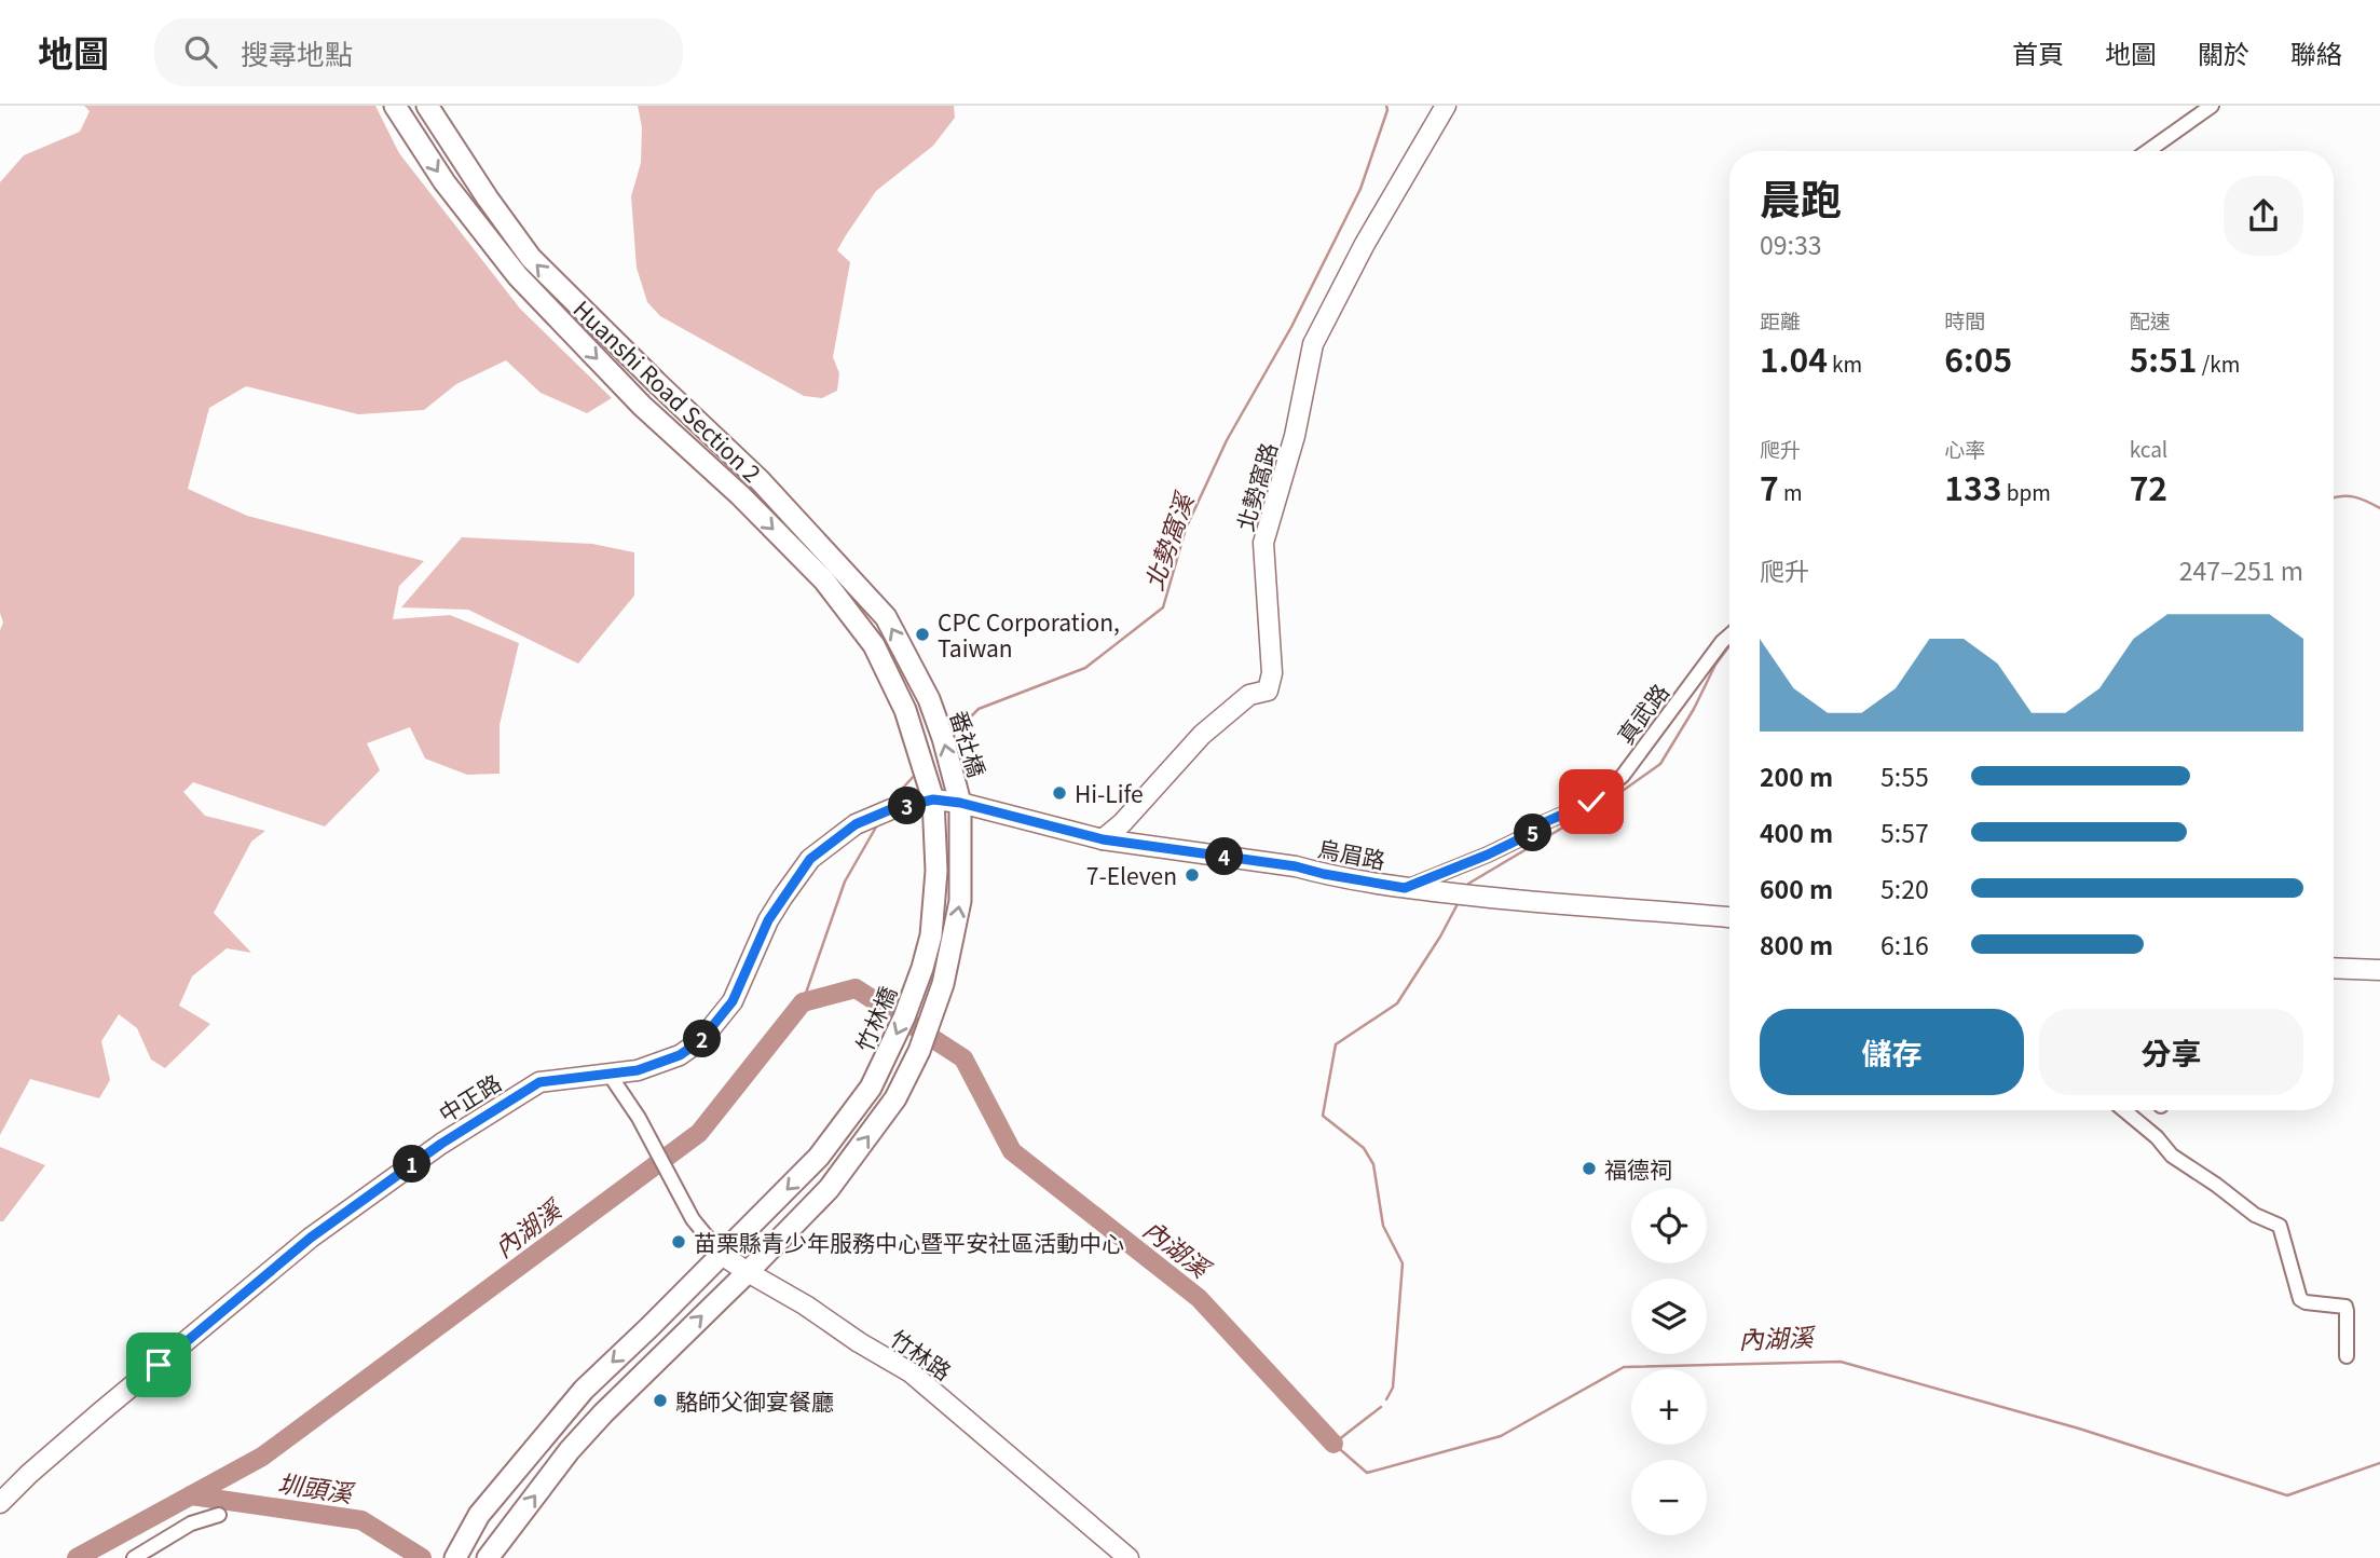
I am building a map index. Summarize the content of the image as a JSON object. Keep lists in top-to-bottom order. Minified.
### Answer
{"streets":{"main road":["Huanshi Road Section 2","北勢窩路","番社橋","烏眉路","竹林橋","中正路","竹林路"],"street":["真武路"]},"crossings":[["Huanshi Road Section 2","番社橋"],["Huanshi Road Section 2","竹林橋"],["Huanshi Road Section 2","中正路"],["北勢窩路","烏眉路"],["真武路","烏眉路"],["番社橋","烏眉路"],["番社橋","中正路"],["烏眉路","中正路"],["竹林橋","中正路"],["竹林橋","竹林路"],["中正路","竹林路"]],"one_way":["番社橋"],"water":["北勢窩溪","內湖溪","圳頭溪"],"places":["CPC Corporation, Taiwan","Hi-Life","7-Eleven","福德祠","苗栗縣青少年服務中心暨平安社區活動中心","駱師父御宴餐廳"],"page":{"header":"地圖","search":"搜尋地點","nav":["首頁","地圖","關於","聯絡"],"heading":["晨跑","09:33"],"stats":[["距離","1.04 km"],["時間","6:05"],["配速","5:51 /km"],["爬升","7 m"],["心率","133 bpm"],["kcal","72"]],"chart":["爬升","247–251 m"],"list":[{"name":"200 m","note":"5:55"},{"name":"400 m","note":"5:57"},{"name":"600 m","note":"5:20"},{"name":"800 m","note":"6:16"}],"pins":["3","5","4","2","1"],"buttons":["儲存","分享"],"map_buttons":["+","−"]}}
